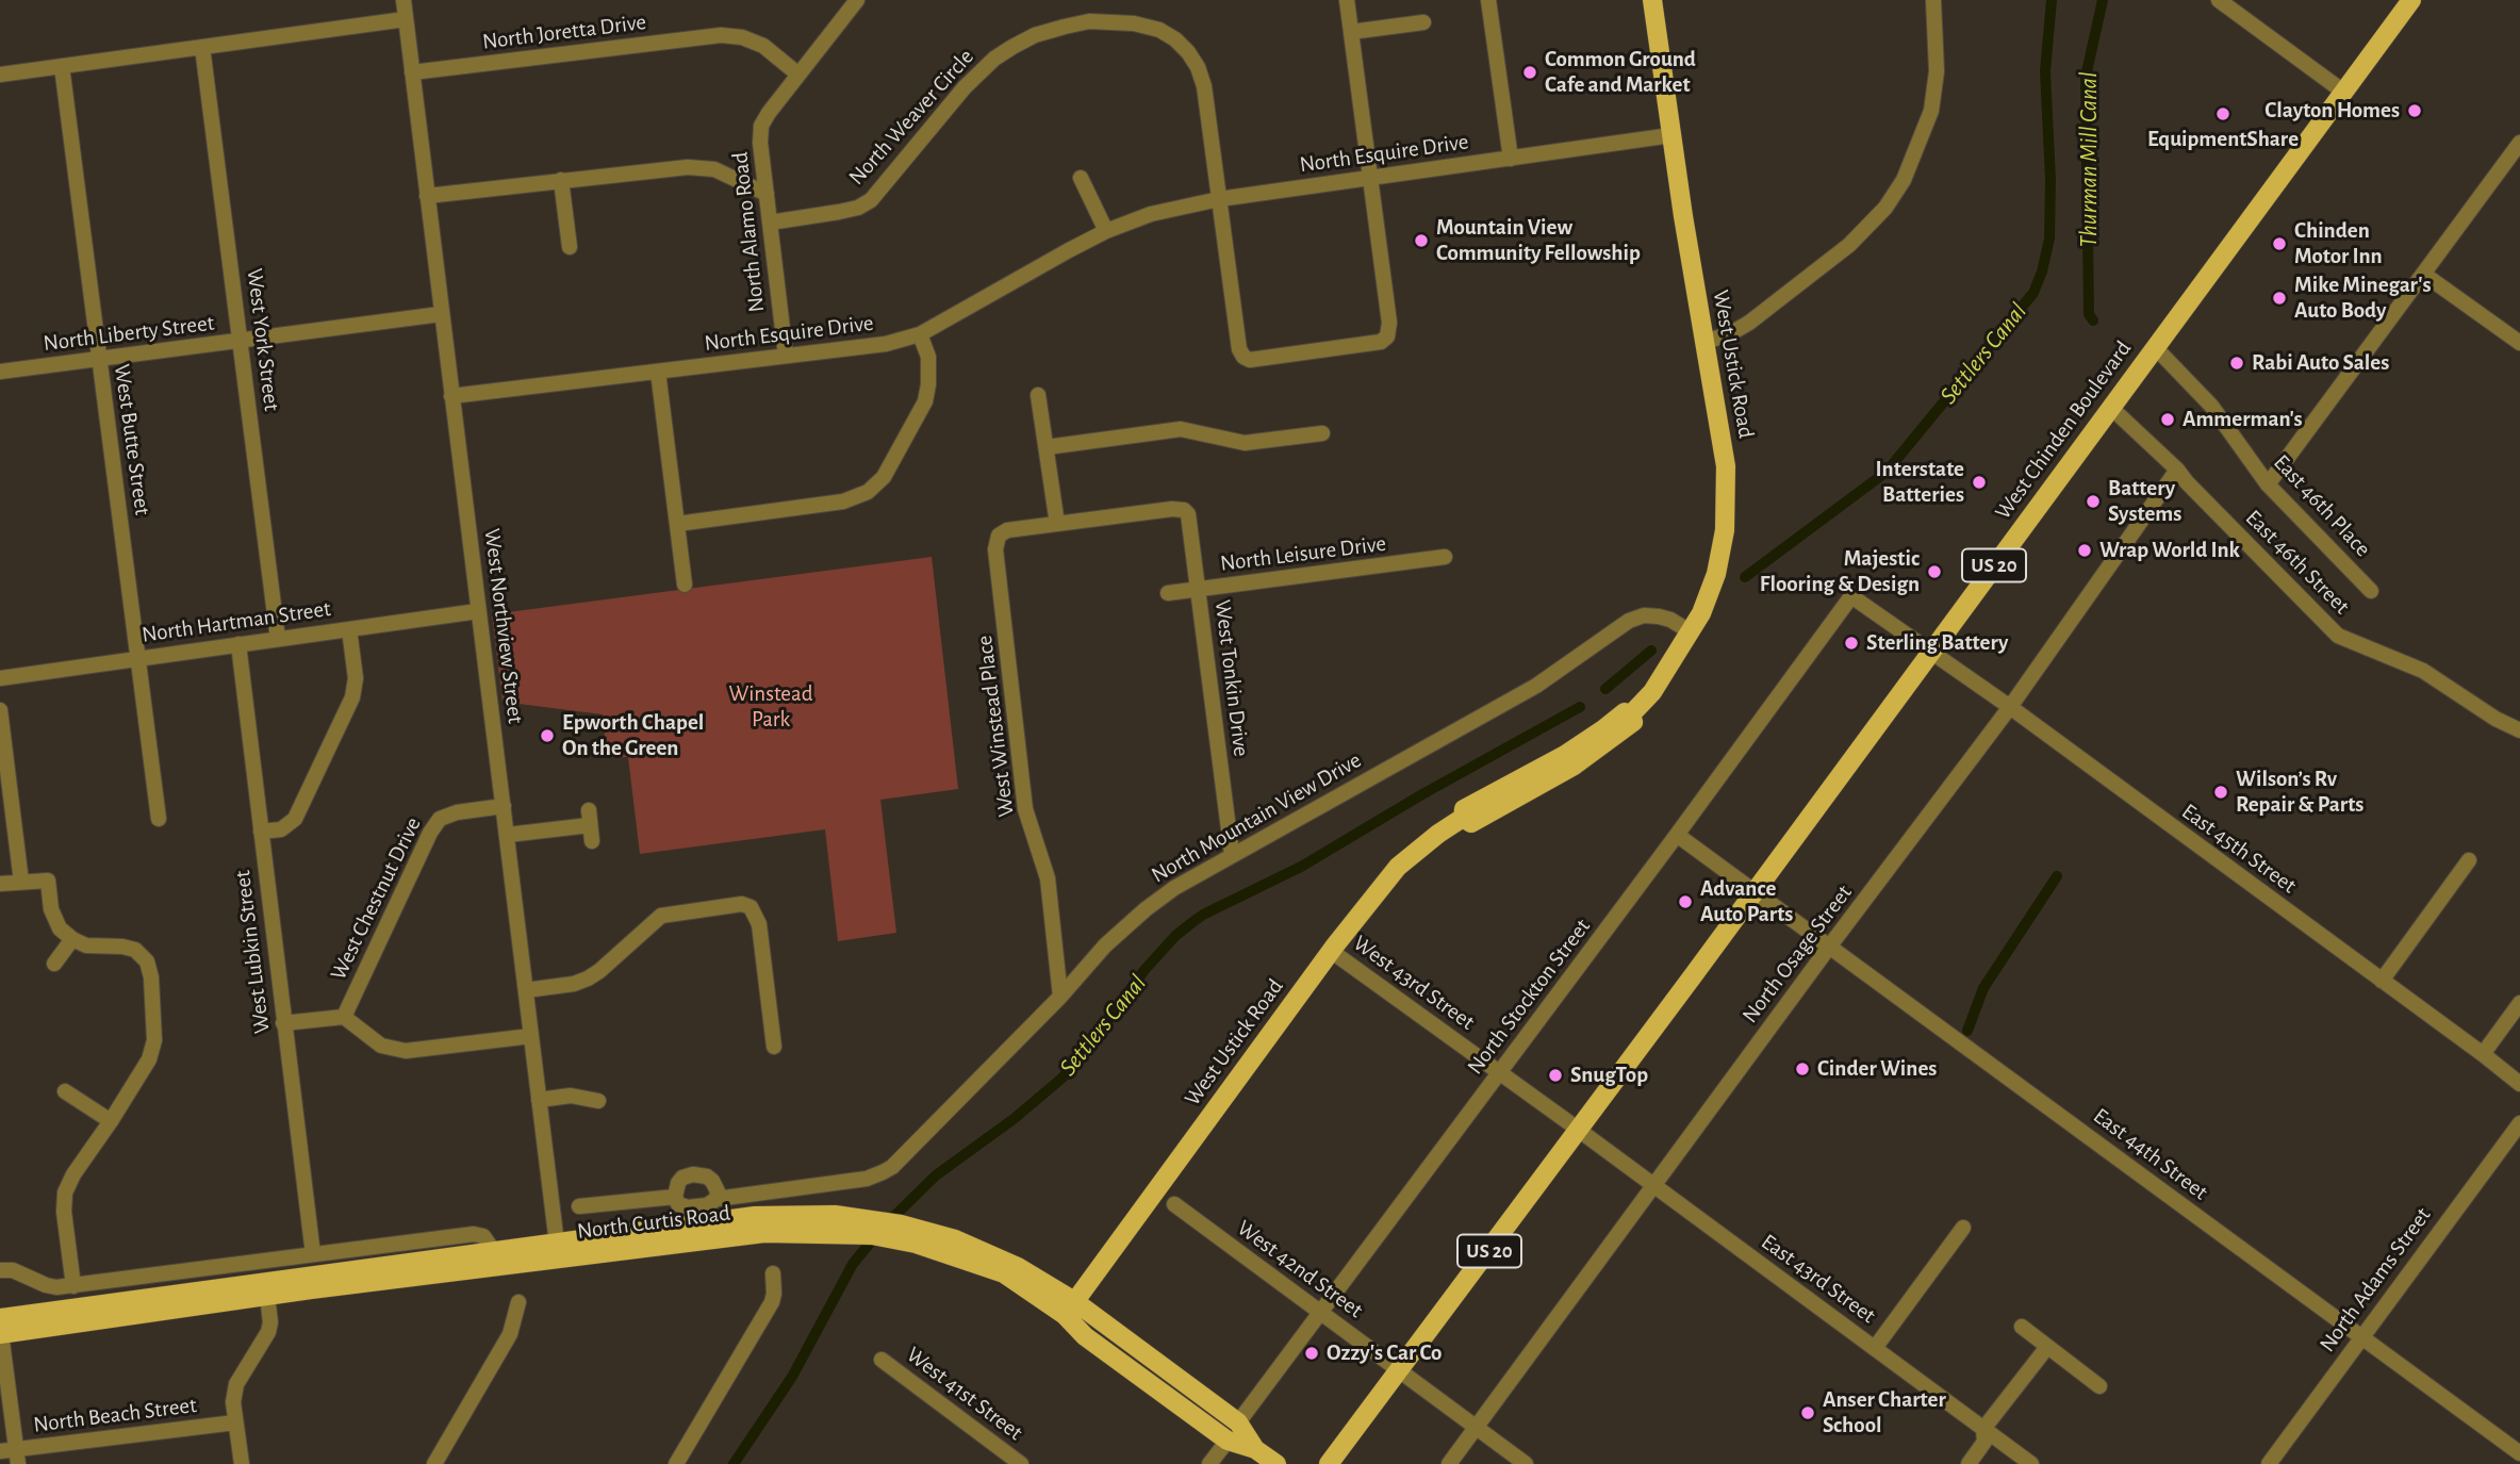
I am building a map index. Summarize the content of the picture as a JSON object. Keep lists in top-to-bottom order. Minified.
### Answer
{"streets":{"main road":["West Ustick Road","West Chinden Boulevard","US 20","North Curtis Road"],"street":["North Joretta Drive","North Weaver Circle","North Esquire Drive","North Alamo Road","North Liberty Street","West York Street","West Butte Street","East 46th Place","North Leisure Drive","East 46th Street","North Hartman Street","West Northview Street","West Tonkin Drive","West Winstead Place","North Mountain View Drive","East 45th Street","West Chestnut Drive","West Lubkin Street","North Osage Street","West 43rd Street","North Stockton Street","East 44th Street","West 42nd Street","East 43rd Street","North Adams Street","West 41st Street","North Beach Street"]},"crossings":[["North Joretta Drive","North Alamo Road"],["North Joretta Drive","West Northview Street"],["North Weaver Circle","North Esquire Drive"],["North Weaver Circle","North Alamo Road"],["North Esquire Drive","North Alamo Road"],["North Esquire Drive","West Ustick Road"],["North Esquire Drive","West Northview Street"],["North Liberty Street","West York Street"],["North Liberty Street","West Butte Street"],["North Liberty Street","West Northview Street"],["West York Street","North Hartman Street"],["West Ustick Road","North Mountain View Drive"],["West Ustick Road","West 43rd Street"],["West Ustick Road","North Curtis Road"],["West Chinden Boulevard","East 46th Place"],["West Chinden Boulevard","East 46th Street"],["West Chinden Boulevard","East 45th Street"],["West Chinden Boulevard","West 43rd Street"],["West Chinden Boulevard","East 44th Street"],["West Chinden Boulevard","West 42nd Street"],["West Chinden Boulevard","East 43rd Street"],["West Butte Street","North Hartman Street"],["North Leisure Drive","West Tonkin Drive"],["East 46th Street","North Osage Street"],["North Hartman Street","West Northview Street"],["North Hartman Street","West Lubkin Street"],["West Northview Street","West Chestnut Drive"],["West Northview Street","North Curtis Road"],["West Tonkin Drive","West Winstead Place"],["West Tonkin Drive","North Mountain View Drive"],["West Winstead Place","North Mountain View Drive"],["North Mountain View Drive","North Curtis Road"],["East 45th Street","North Osage Street"],["East 45th Street","North Stockton Street"],["North Osage Street","East 44th Street"],["North Osage Street","West 42nd Street"],["North Osage Street","East 43rd Street"],["West 43rd Street","North Stockton Street"],["West 43rd Street","East 43rd Street"],["North Stockton Street","East 44th Street"],["North Stockton Street","North Curtis Road"],["North Stockton Street","West 42nd Street"],["East 44th Street","North Adams Street"]],"water":["Thurman Mill Canal","Settlers Canal"],"parks":["Winstead Park"],"places":["Common Ground Cafe and Market","Clayton Homes","EquipmentShare","Mountain View Community Fellowship","Chinden Motor Inn","Mike Minegar's Auto Body","Rabi Auto Sales","Ammerman's","Interstate Batteries","Battery Systems","Wrap World Ink","Majestic Flooring & Design","Sterling Battery","Epworth Chapel On the Green","Wilson’s Rv Repair & Parts","Advance Auto Parts","Cinder Wines","SnugTop","Ozzy's Car Co","Anser Charter School"]}
